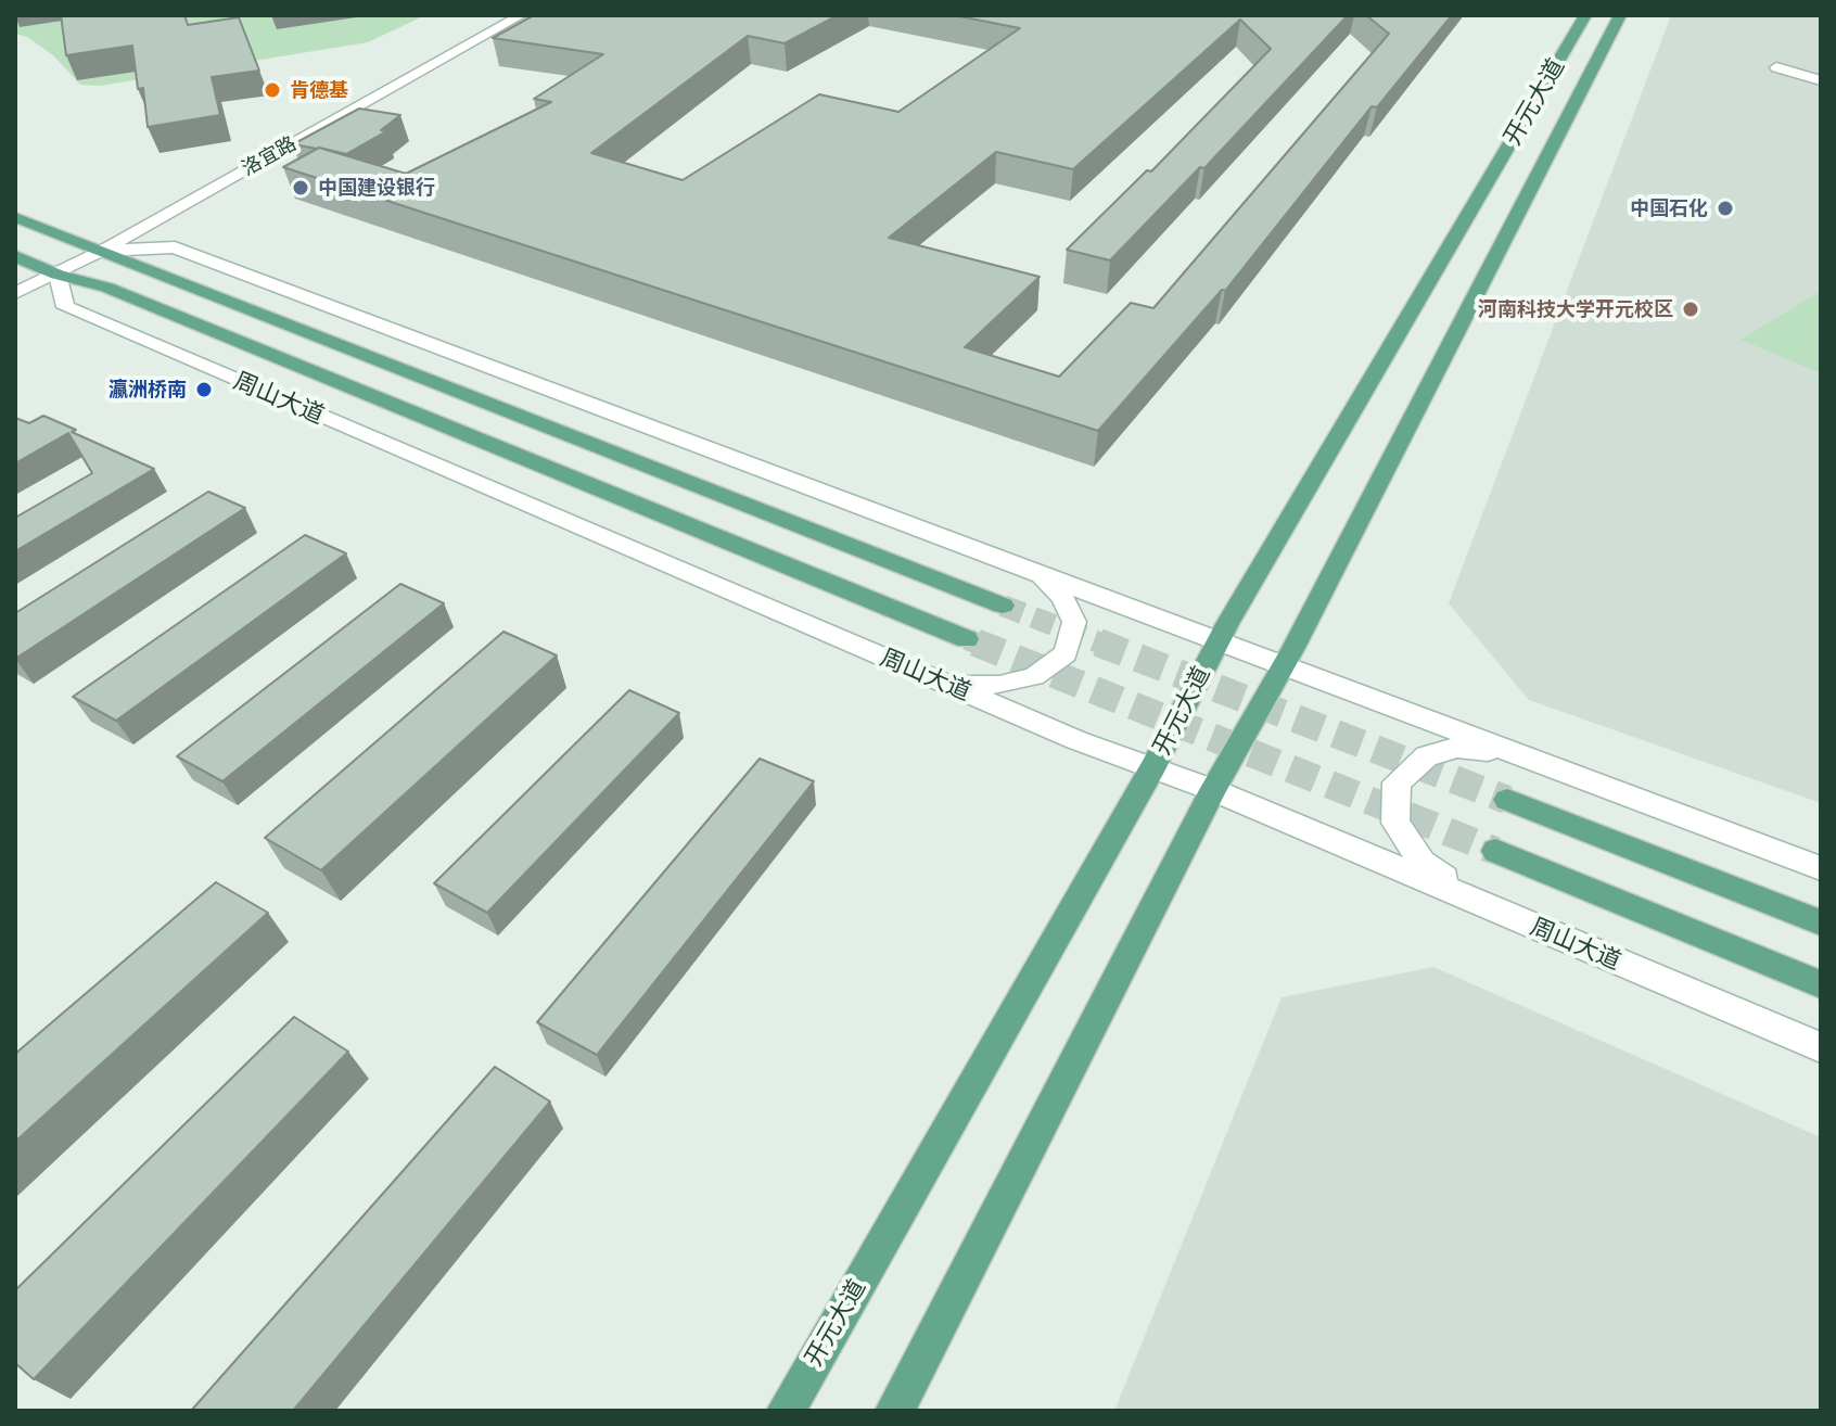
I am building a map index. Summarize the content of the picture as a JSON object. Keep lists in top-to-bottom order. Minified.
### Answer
{"streets":{"main road":["开元大道","洛宜路","周山大道"]},"crossings":[["开元大道","周山大道"],["洛宜路","周山大道"]],"places":["肯德基","中国建设银行","中国石化","河南科技大学开元校区","瀛洲桥南"]}
